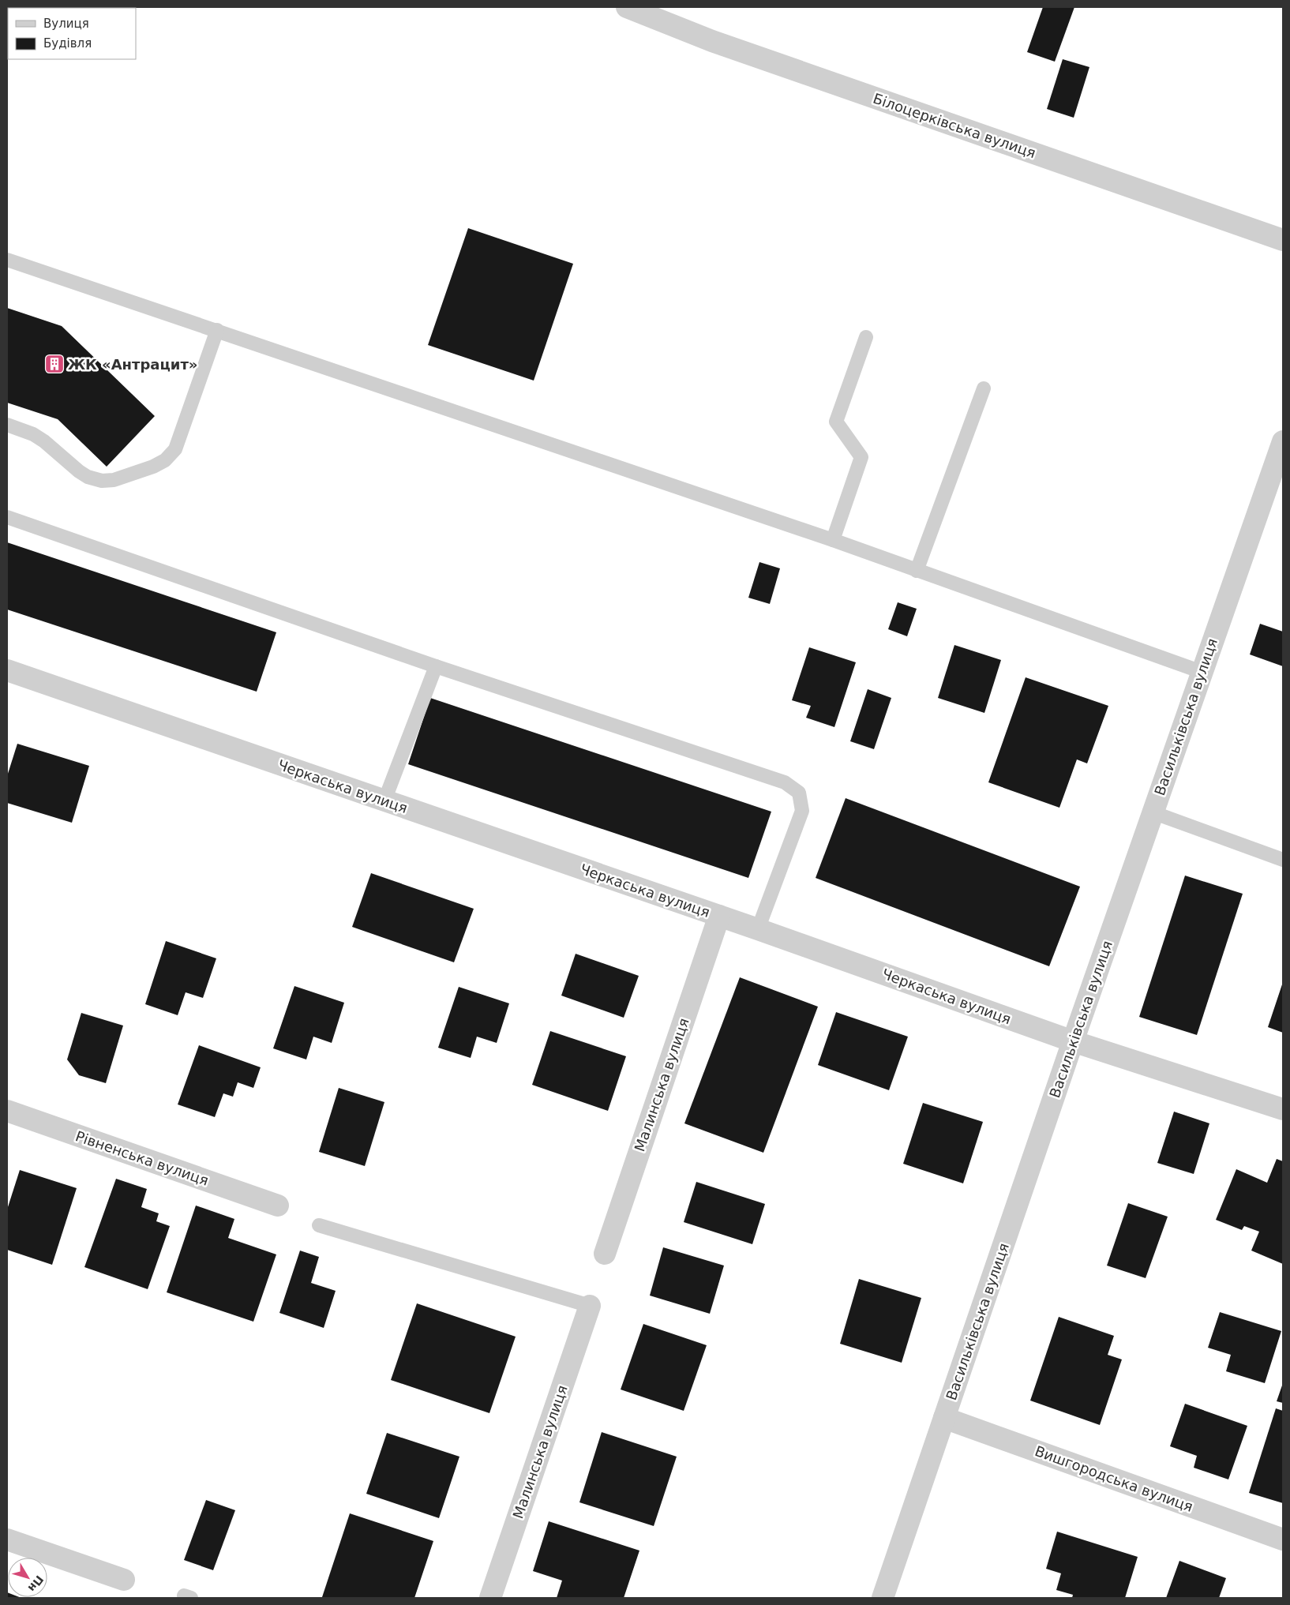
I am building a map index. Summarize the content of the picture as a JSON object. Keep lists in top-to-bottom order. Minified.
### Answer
{"streets":{"street":["Білоцерківська вулиця","Васильківська вулиця","Черкаська вулиця","Малинська вулиця","Рівненська вулиця","Вишгородська вулиця"]},"crossings":[["Васильківська вулиця","Черкаська вулиця"],["Васильківська вулиця","Вишгородська вулиця"],["Черкаська вулиця","Малинська вулиця"]],"places":{"building":["ЖК «Антрацит»"]},"legend":["Вулиця","Будівля"],"north":"bottom right"}
